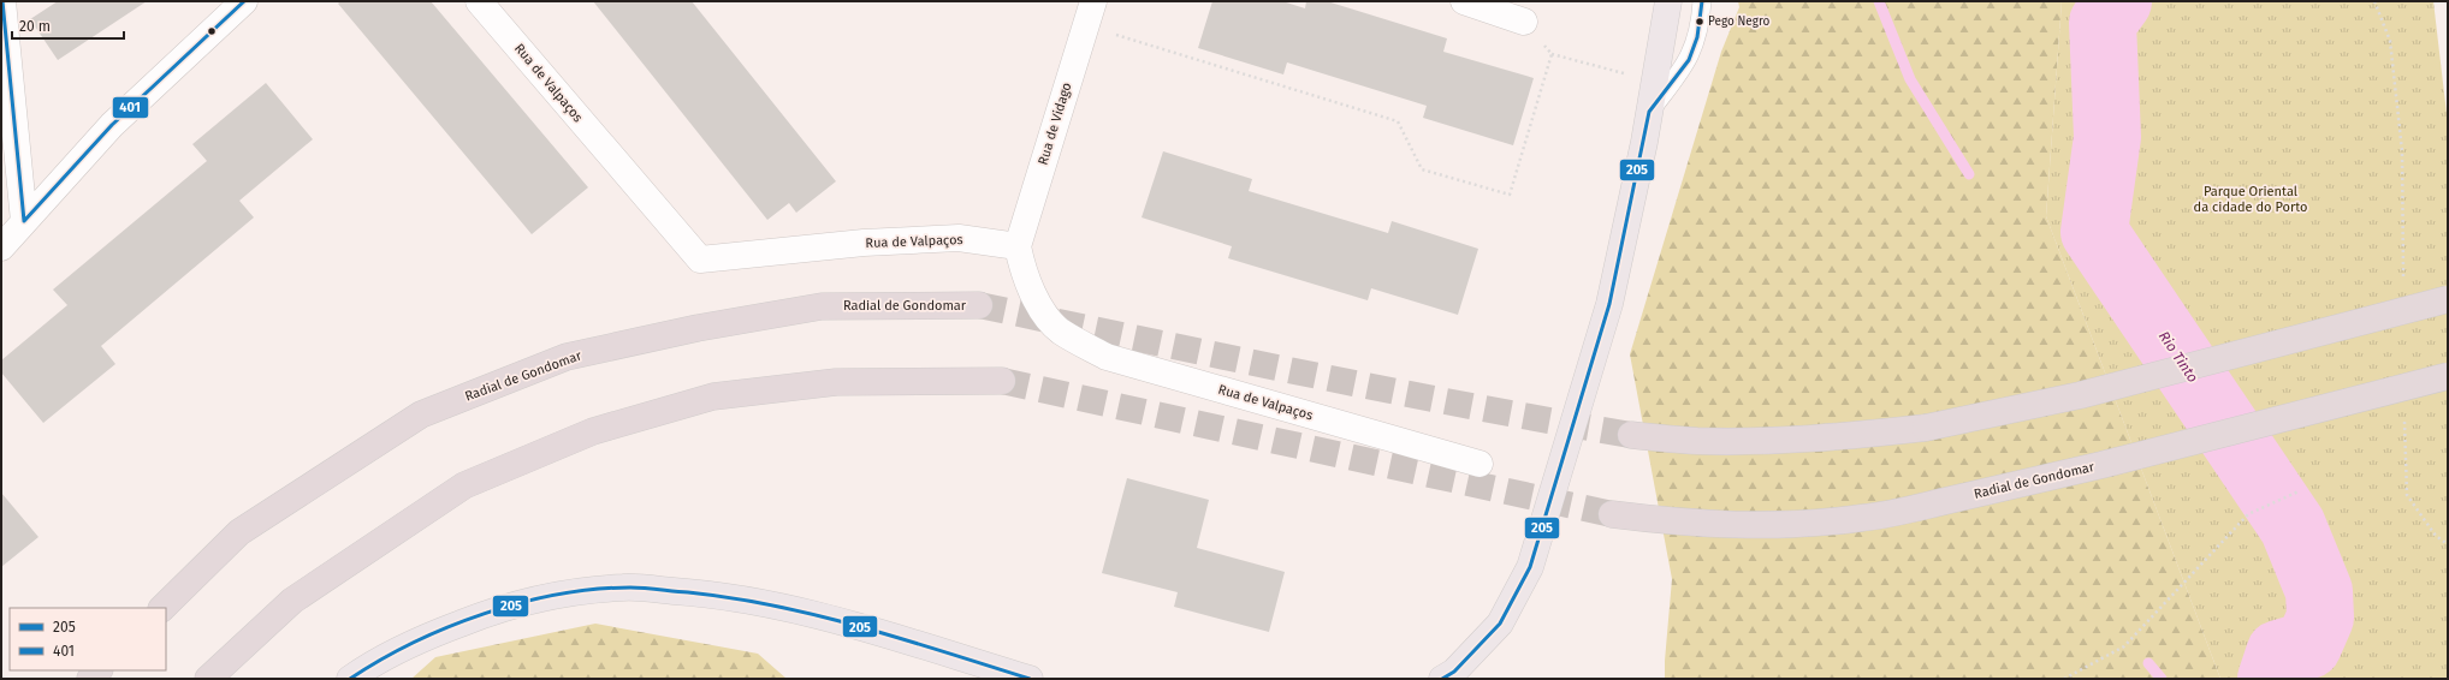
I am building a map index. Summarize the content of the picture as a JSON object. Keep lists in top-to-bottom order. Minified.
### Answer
{"streets":{"highway":["Radial de Gondomar"],"street":["Rua de Valpaços","Rua de Vidago"]},"crossings":[["Rua de Valpaços","Rua de Vidago"]],"water":["Rio Tinto"],"parks":["Parque Oriental da cidade do Porto"],"places":["Pego Negro"],"lines":["transit line 205","transit line 401"],"legend":["205","401"],"scale_bar":"20 m"}
